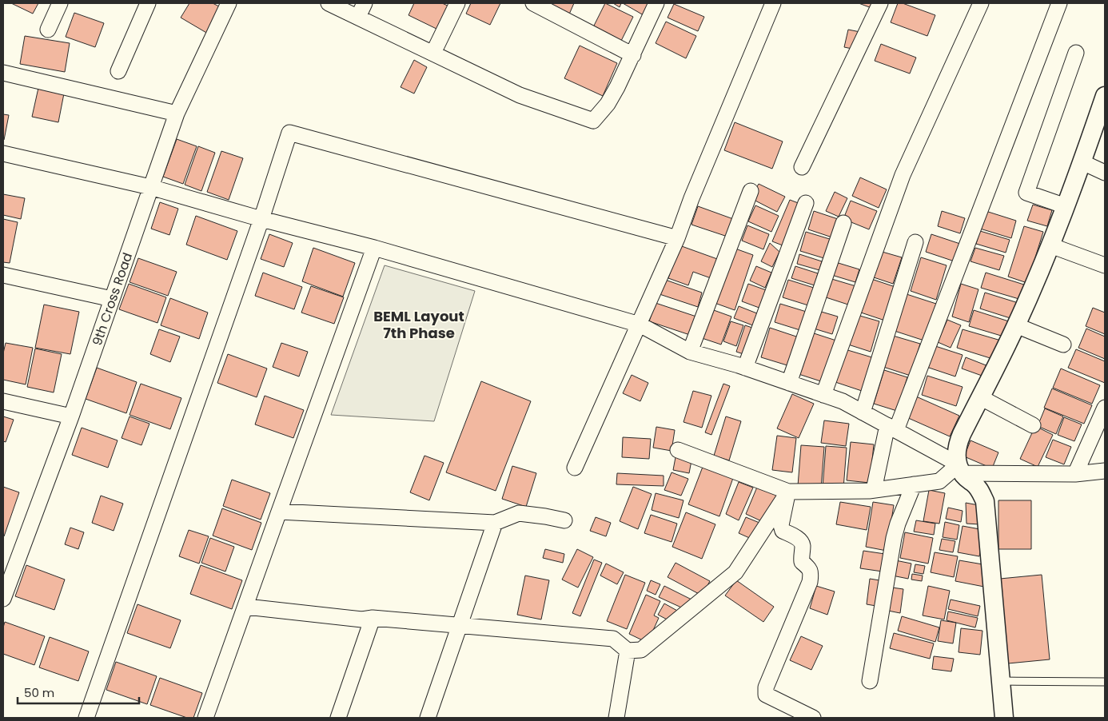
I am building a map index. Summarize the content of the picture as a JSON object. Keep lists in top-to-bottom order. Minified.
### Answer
{"streets":{"street":["9th Cross Road"]},"districts":["BEML Layout 7th Phase"],"scale_bar":"50 m"}
